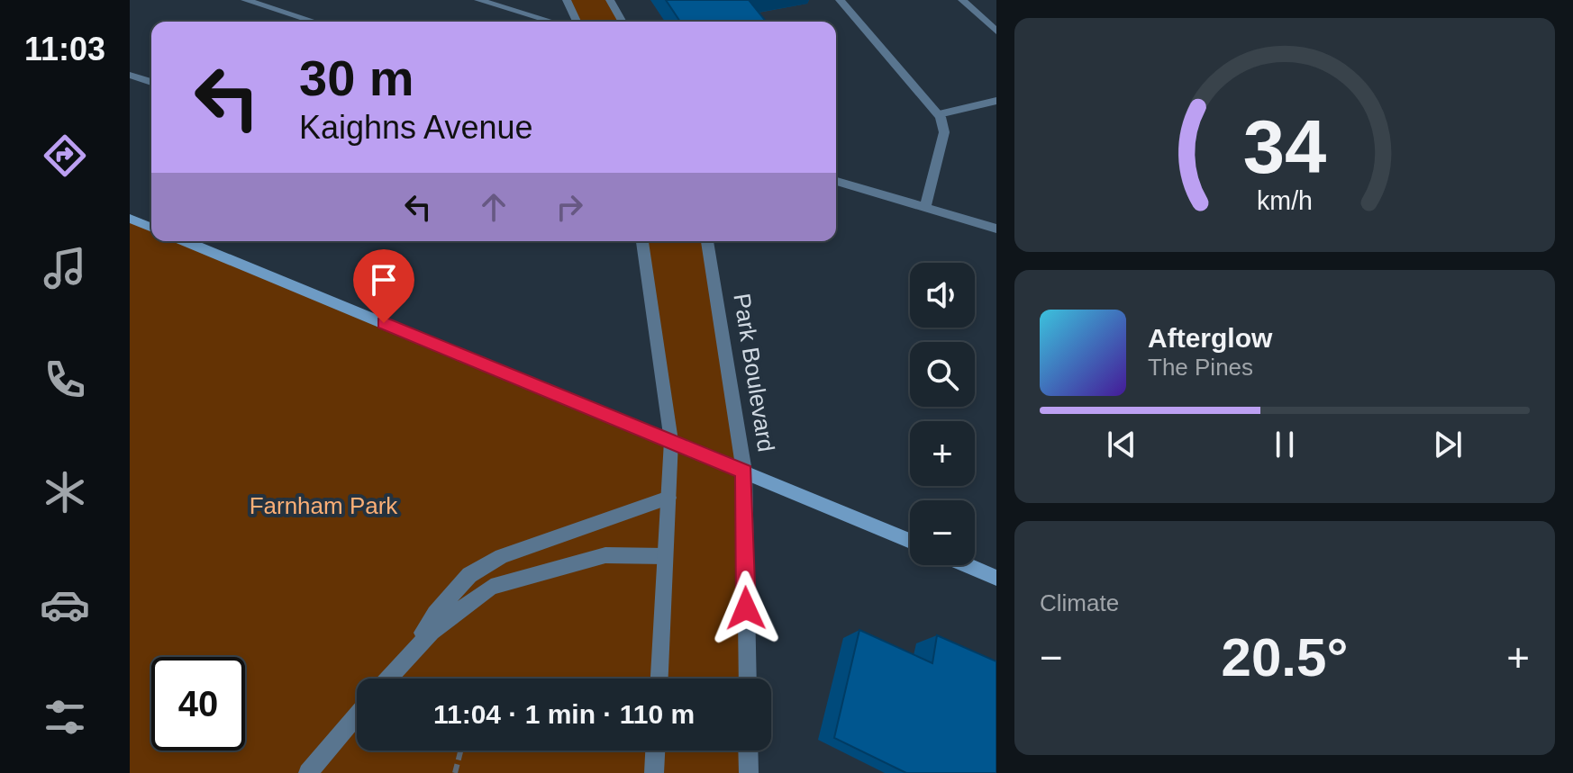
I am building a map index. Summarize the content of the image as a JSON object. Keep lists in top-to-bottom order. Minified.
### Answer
{"streets":{"street":["Park Boulevard"]},"parks":["Farnham Park"],"page":{"tabs":"11:03","turn":["30 m","Kaighns Avenue"],"map_buttons":["+","−"],"song":["Afterglow","The Pines"],"tile":"Climate","heat":["−","20.5°","+"],"limit":"40","trip":"11:04 · 1 min · 110 m","gauge":["34","km/h"]}}
